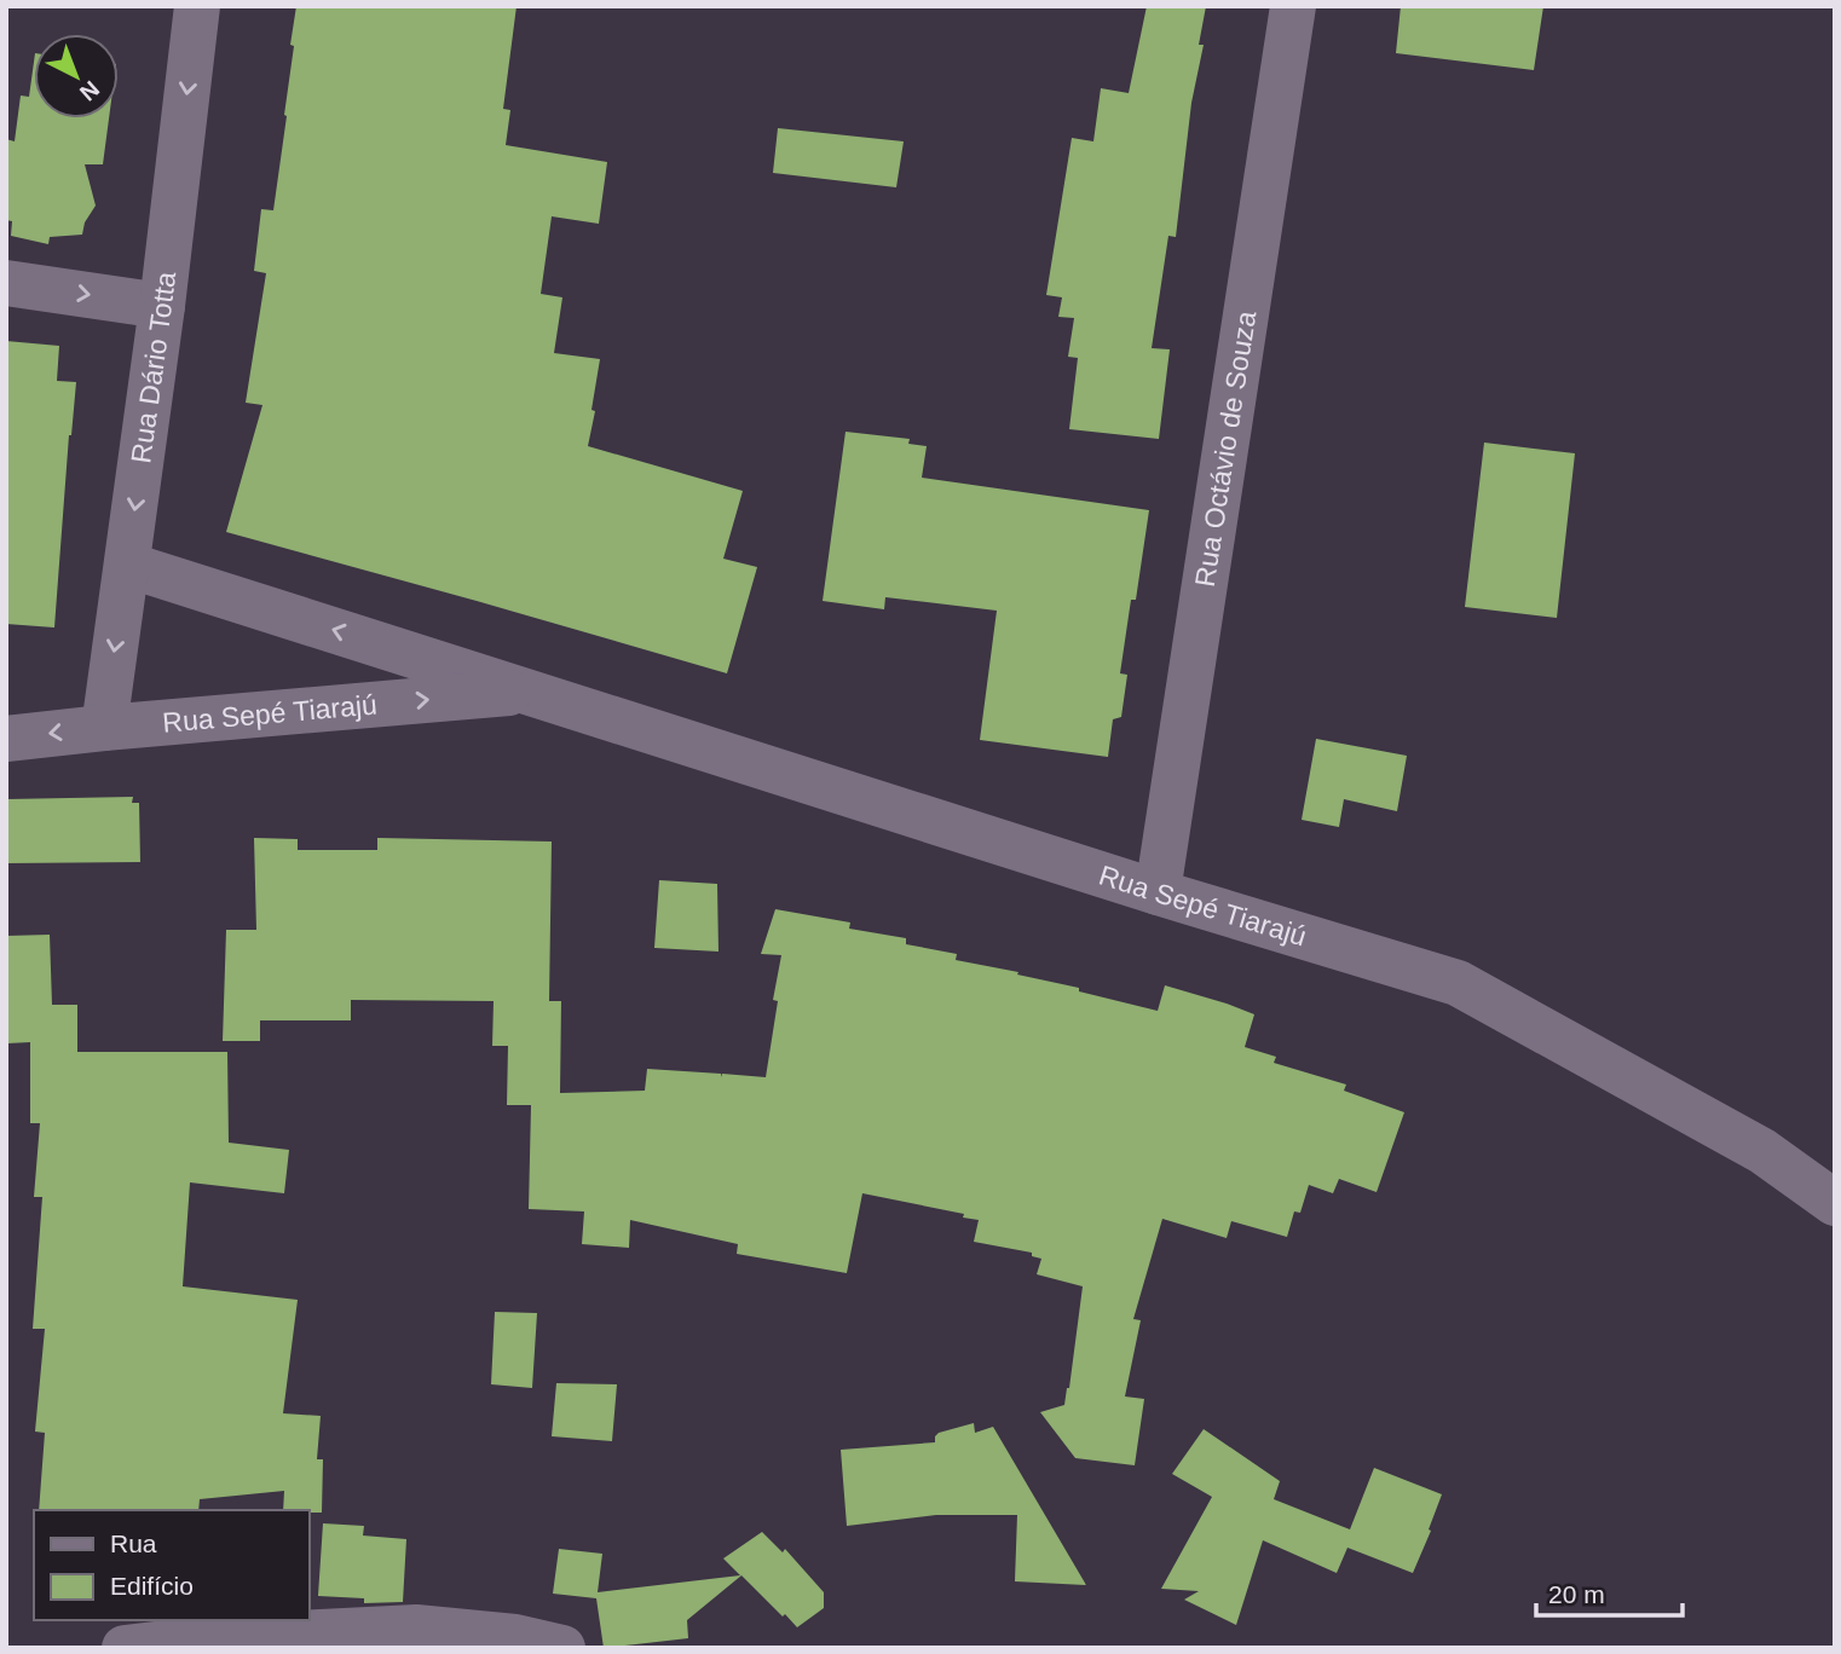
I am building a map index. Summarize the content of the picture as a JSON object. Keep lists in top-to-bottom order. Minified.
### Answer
{"streets":{"street":["Rua Dário Totta","Rua Octávio de Souza","Rua Sepé Tiarajú"]},"crossings":[["Rua Dário Totta","Rua Sepé Tiarajú"],["Rua Octávio de Souza","Rua Sepé Tiarajú"]],"one_way":["Rua Dário Totta"],"legend":["Rua","Edifício"],"scale_bar":"20 m","north":"bottom right"}
